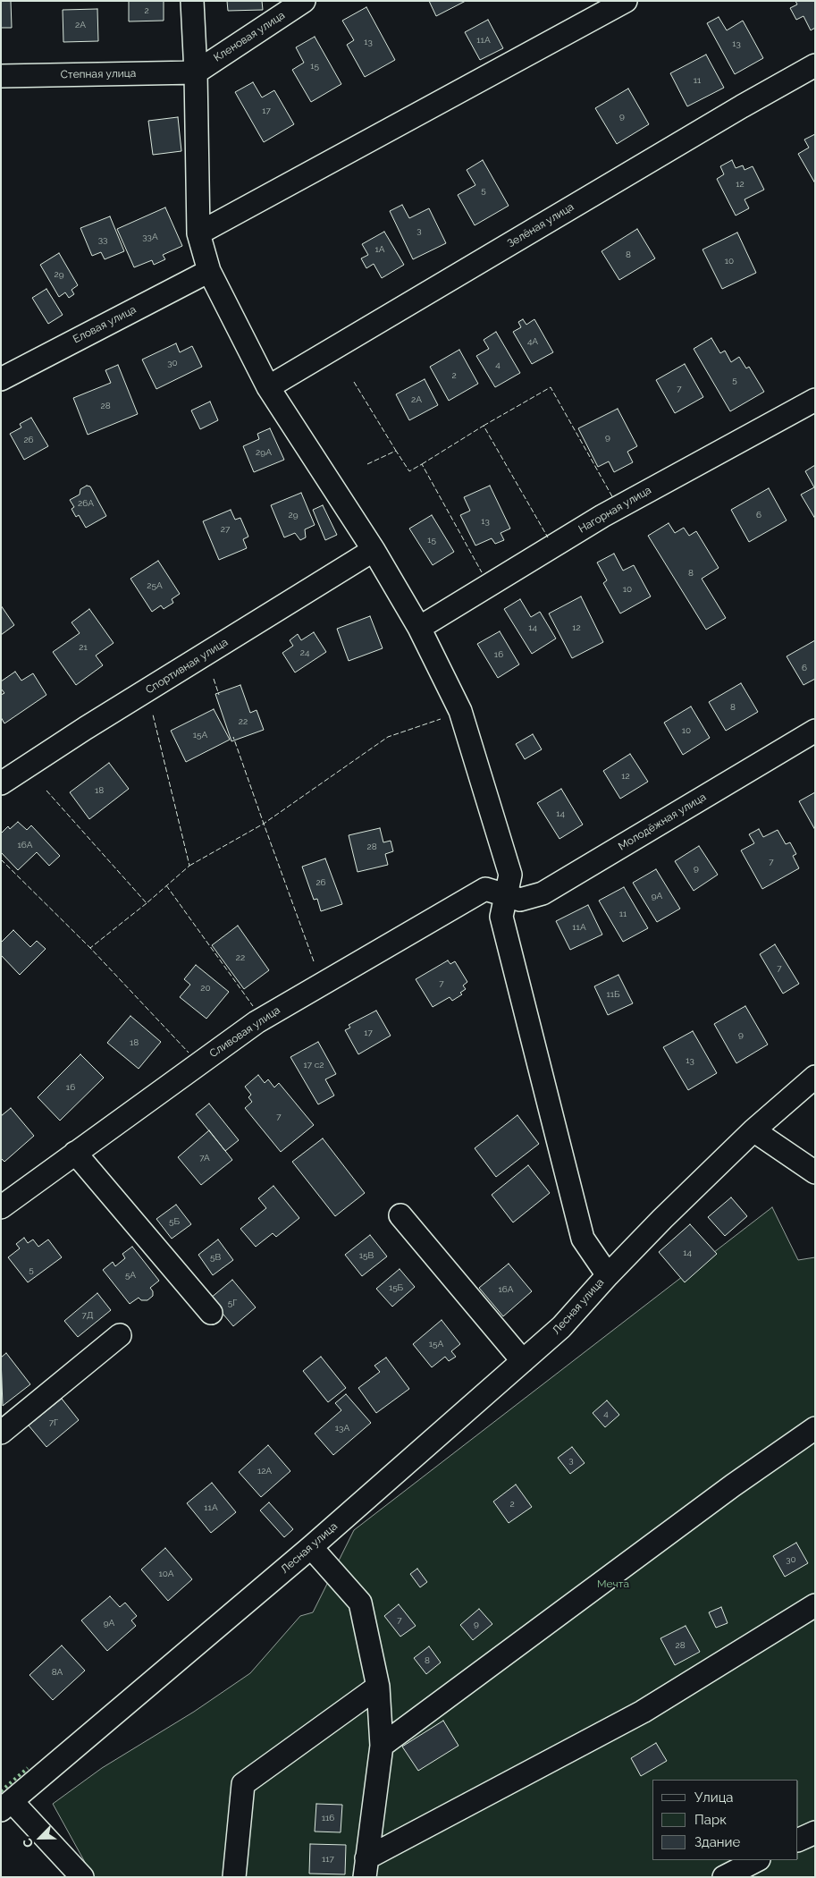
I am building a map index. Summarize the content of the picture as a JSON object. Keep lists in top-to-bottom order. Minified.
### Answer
{"streets":{"street":["Кленовая улица","Степная улица","Зелёная улица","Еловая улица","Нагорная улица","Спортивная улица","Молодёжная улица","Сливовая улица","Лесная улица"]},"crossings":[["Кленовая улица","Степная улица"],["Молодёжная улица","Сливовая улица"]],"parks":["Мечта"],"house_numbers":["2","2А","11А","13","13","15","11","17","9","12","5","3","33А","33","1А","8","10","29","4А","30","4","2","5","7","2А","28","9","26","29А","26А","29","6","13","27","15","8","25А","10","14","12","21","24","16","6","8","22","10","15А","12","18","14","16А","28","7","9","26","9А","11","11А","22","7","7","20","11Б","17","9","18","13","17 с2","16","7","7А","5Б","14","15В","5В","5","5А","15Б","16А","5Г","7Д","15А","4","7Г","13А","3","12А","2","11А","30","10А","7","9А","9","28","8","8А","116","117"],"legend":["Улица","Парк","Здание"],"north":"bottom left"}
